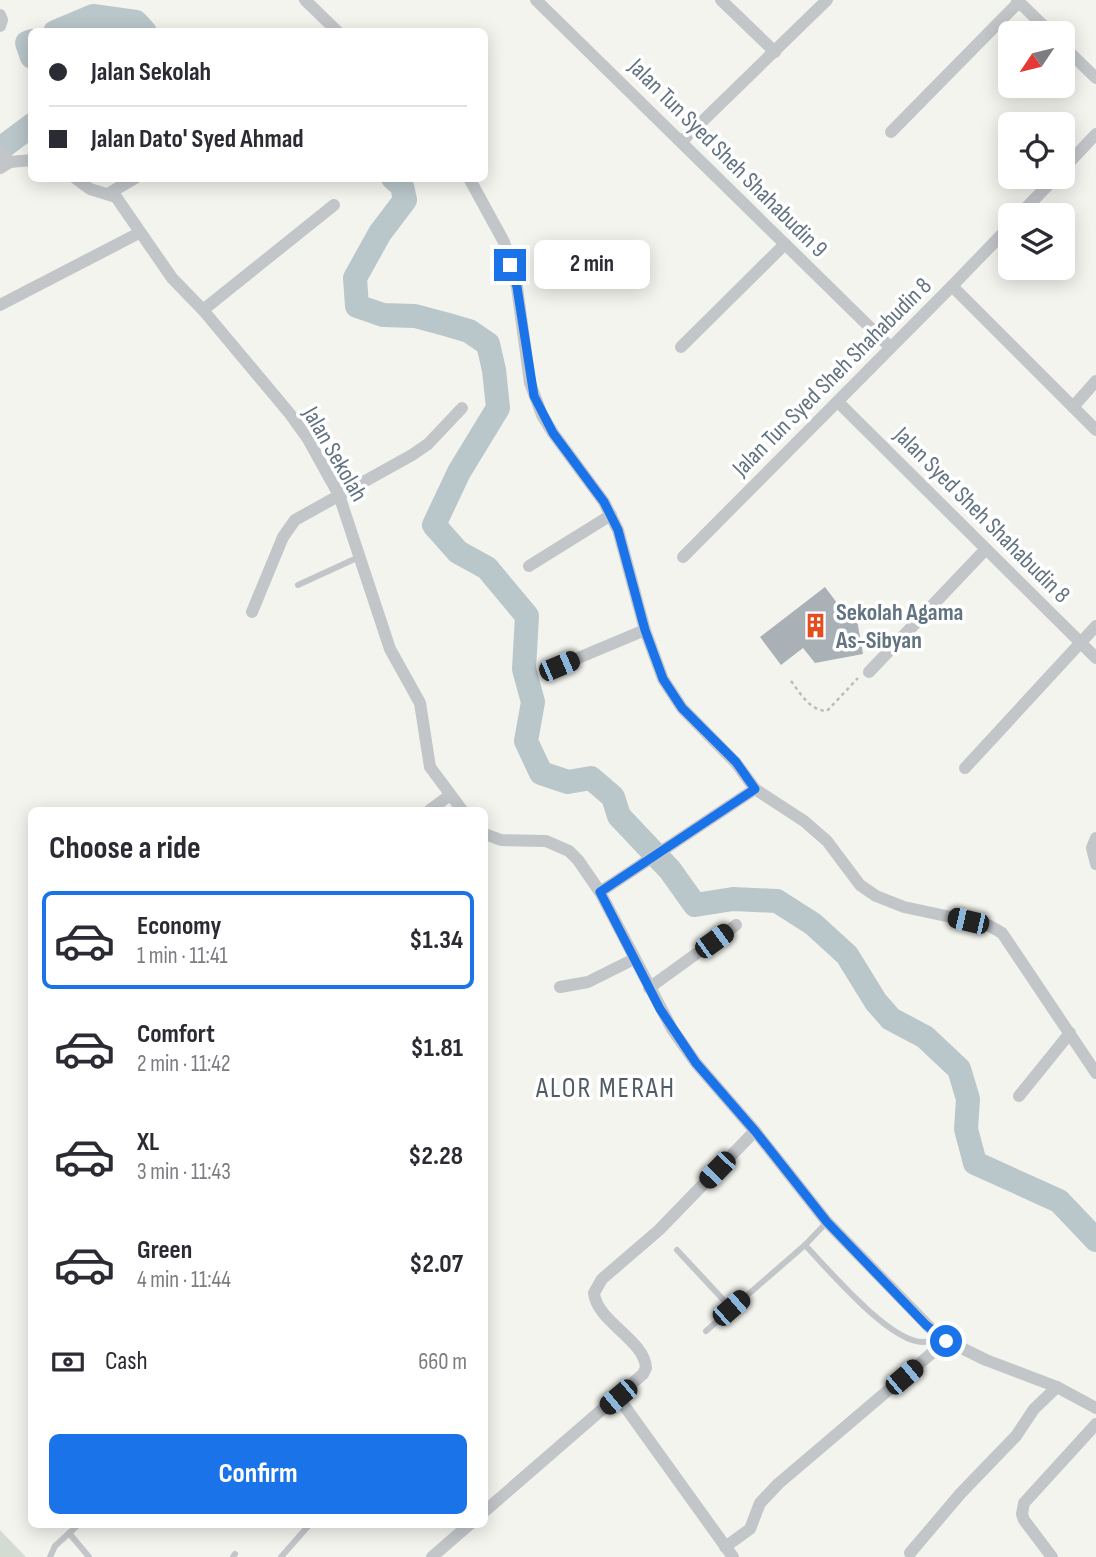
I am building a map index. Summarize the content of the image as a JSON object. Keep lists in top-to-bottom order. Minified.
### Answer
{"streets":{"street":["Jalan Tun Syed Sheh Shahabudin 9","Jalan Tun Syed Sheh Shahabudin 8","Jalan Sekolah","Jalan Syed Sheh Shahabudin 8"]},"crossings":[["Jalan Tun Syed Sheh Shahabudin 9","Jalan Tun Syed Sheh Shahabudin 8"],["Jalan Tun Syed Sheh Shahabudin 8","Jalan Syed Sheh Shahabudin 8"]],"districts":["ALOR MERAH"],"places":{"building":["Sekolah Agama As-Sibyan"]},"north":"bottom left","page":{"banner":["Jalan Sekolah","Jalan Dato' Syed Ahmad"],"bubble":"2 min","heading":"Choose a ride","list":[{"name":"Economy","note":"1 min · 11:41","value":"$1.34"},{"name":"Comfort","note":"2 min · 11:42","value":"$1.81"},{"name":"XL","note":"3 min · 11:43","value":"$2.28"},{"name":"Green","note":"4 min · 11:44","value":"$2.07"}],"pay":["Cash","660 m"],"buttons":"Confirm"}}
